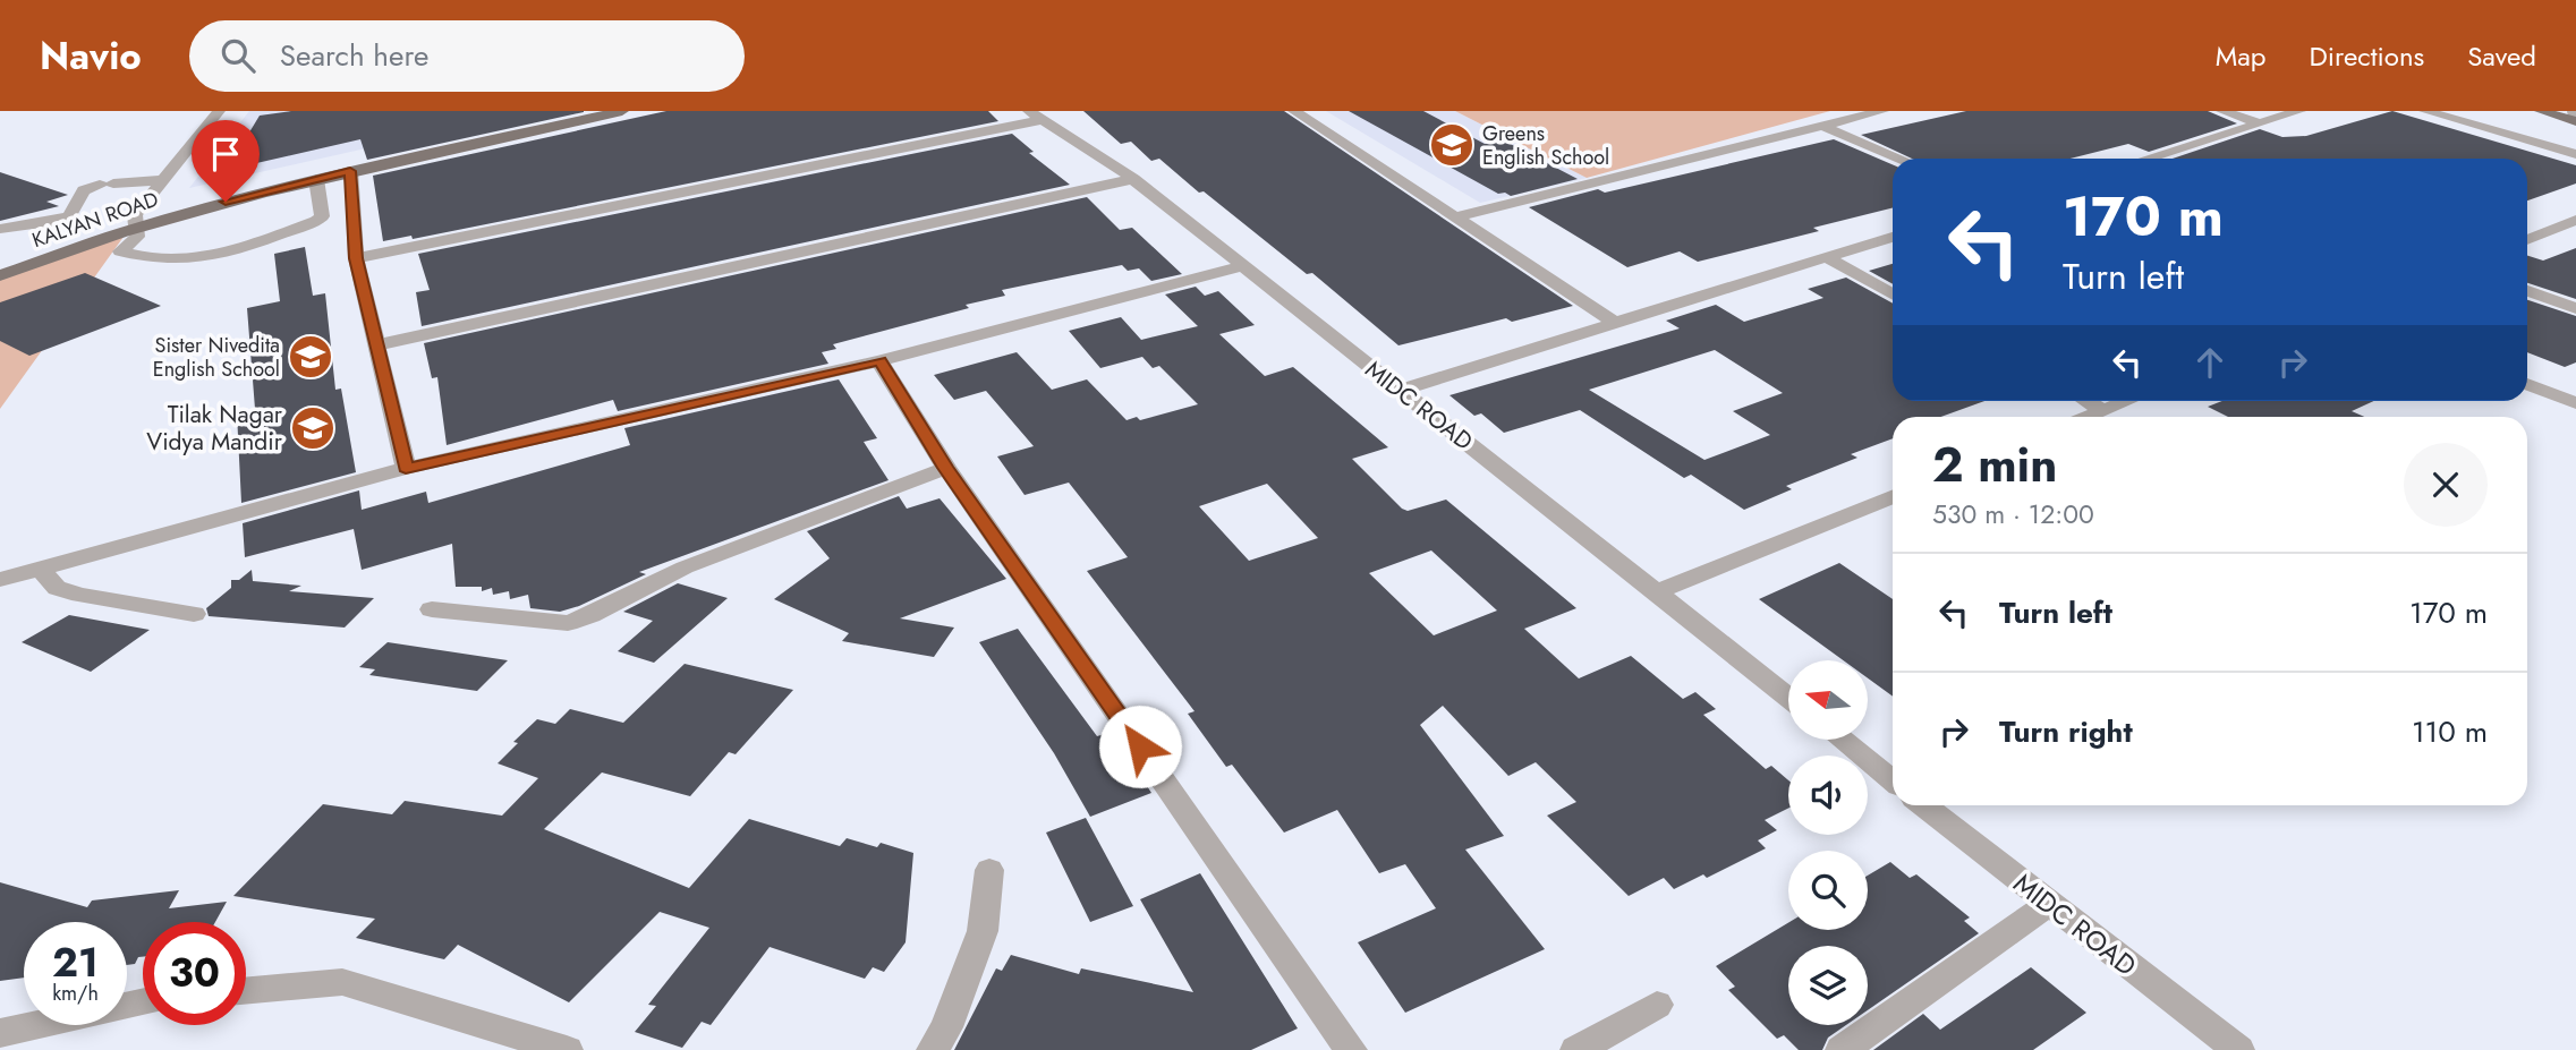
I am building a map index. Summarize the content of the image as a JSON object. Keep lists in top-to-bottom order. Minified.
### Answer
{"streets":{"main road":["KALYAN ROAD"],"street":["MIDC ROAD"]},"places":{"school or university":["Greens English School","Sister Nivedita English School","Tilak Nagar Vidya Mandir"]},"north":"left","page":{"header":"Navio","search":"Search here","nav":["Map","Directions","Saved"],"turn":["170 m","Turn left"],"heading":["2 min","530 m · 12:00"],"list":[{"name":"Turn left","value":"170 m"},{"name":"Turn right","value":"110 m"}],"speed":"21 km/h","limit":"30"}}
